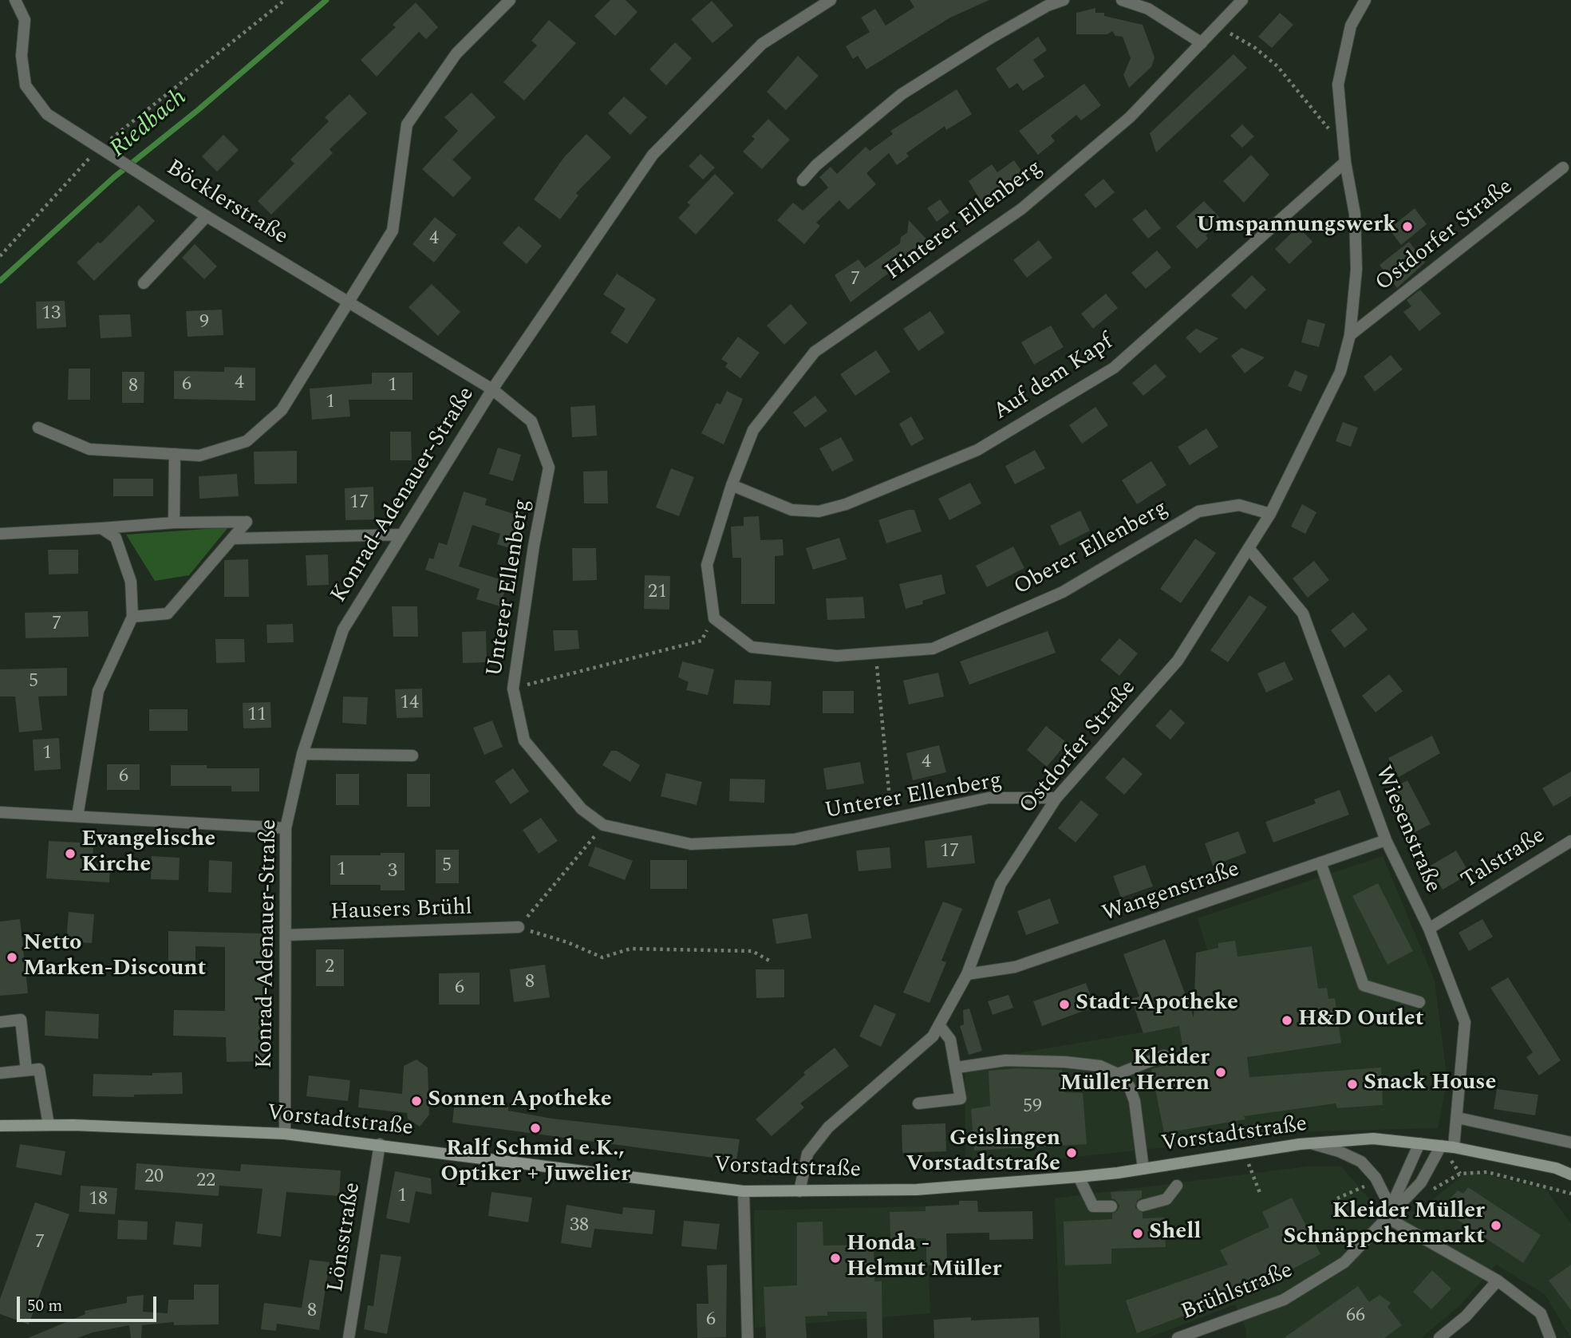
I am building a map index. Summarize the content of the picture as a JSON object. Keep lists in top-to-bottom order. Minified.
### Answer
{"streets":{"main road":["Vorstadtstraße"],"street":["Böcklerstraße","Hinterer Ellenberg","Ostdorfer Straße","Auf dem Kapf","Konrad-Adenauer-Straße","Oberer Ellenberg","Unterer Ellenberg","Wiesenstraße","Talstraße","Wangenstraße","Hausers Brühl","Lönsstraße","Brühlstraße"]},"crossings":[["Böcklerstraße","Konrad-Adenauer-Straße"],["Böcklerstraße","Unterer Ellenberg"],["Hinterer Ellenberg","Auf dem Kapf"],["Ostdorfer Straße","Auf dem Kapf"],["Ostdorfer Straße","Oberer Ellenberg"],["Ostdorfer Straße","Unterer Ellenberg"],["Ostdorfer Straße","Wiesenstraße"],["Ostdorfer Straße","Wangenstraße"],["Ostdorfer Straße","Vorstadtstraße"],["Konrad-Adenauer-Straße","Unterer Ellenberg"],["Konrad-Adenauer-Straße","Hausers Brühl"],["Konrad-Adenauer-Straße","Vorstadtstraße"],["Wiesenstraße","Talstraße"],["Wiesenstraße","Wangenstraße"],["Wiesenstraße","Vorstadtstraße"],["Vorstadtstraße","Lönsstraße"],["Vorstadtstraße","Brühlstraße"]],"water":["Riedbach"],"places":["Umspannungswerk","Evangelische Kirche","Netto Marken-Discount","Stadt-Apotheke","H&D Outlet","Kleider Müller Herren","Snack House","Sonnen Apotheke","Ralf Schmid e.K., Optiker + Juwelier","Geislingen Vorstadtstraße","Kleider Müller Schnäppchenmarkt","Shell","Honda - Helmut Müller"],"house_numbers":["4","7","13","9","4","6","1","8","1","17","21","7","5","14","11","1","4","6","17","5","1","3","2","8","6","59","20","22","1","18","38","7","8","66","6"],"scale_bar":"50 m"}
